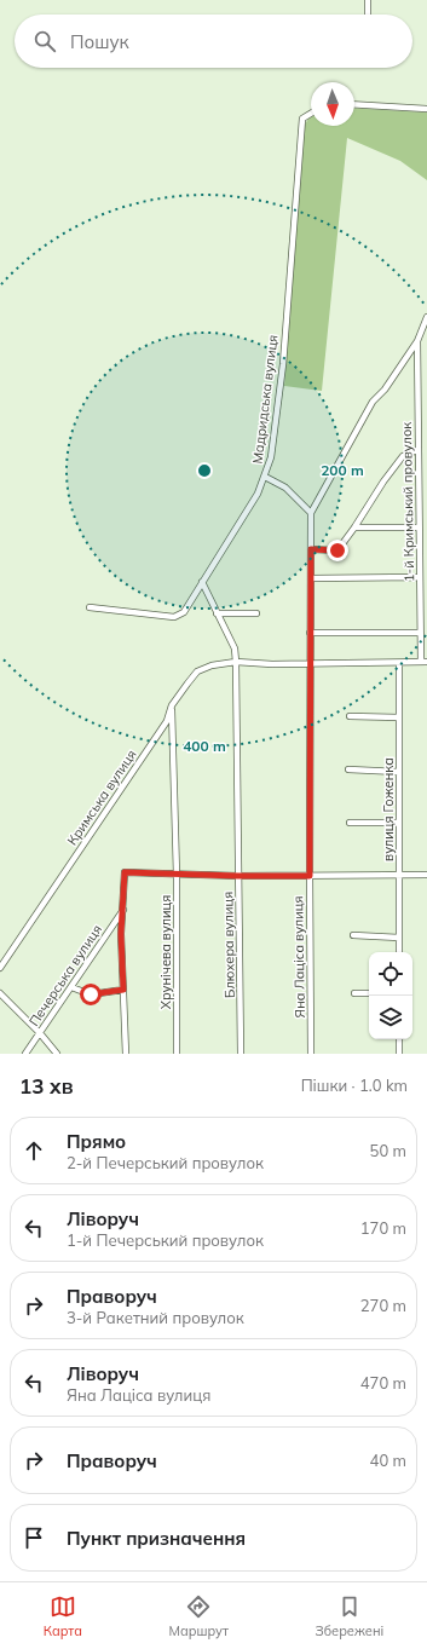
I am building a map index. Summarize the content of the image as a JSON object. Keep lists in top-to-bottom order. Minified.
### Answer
{"streets":{"street":["Мадридська вулиця","1-й Кримський провулок","Кримська вулиця","вулиця Гоженка","Блюхера вулиця","Хрунічева вулиця","Яна Лаціса вулиця","Печерська вулиця"]},"crossings":[["Мадридська вулиця","Блюхера вулиця"],["1-й Кримський провулок","Кримська вулиця"],["Кримська вулиця","вулиця Гоженка"],["Кримська вулиця","Блюхера вулиця"],["Кримська вулиця","Хрунічева вулиця"],["Кримська вулиця","Яна Лаціса вулиця"]],"north":"bottom","page":{"search":"Пошук","heading":["13 хв","Пішки · 1.0 km"],"list":[["Прямо","2-й Печерський провулок","50 m"],["Ліворуч","1-й Печерський провулок","170 m"],["Праворуч","3-й Ракетний провулок","270 m"],["Ліворуч","Яна Лаціса вулиця","470 m"],["Праворуч","40 m"],"Пункт призначення"],"nav":["Карта","Маршрут","Збережені"]},"rings":["200 m","400 m"]}
